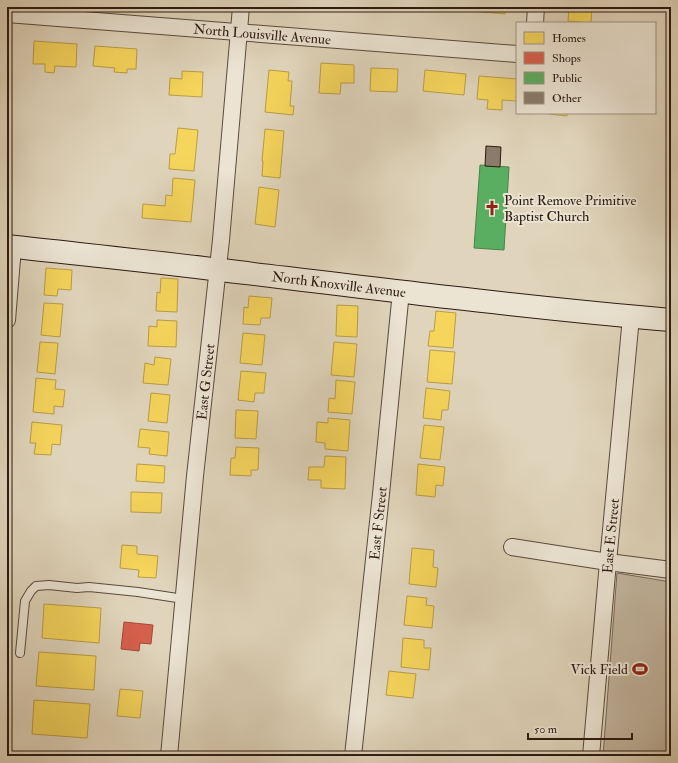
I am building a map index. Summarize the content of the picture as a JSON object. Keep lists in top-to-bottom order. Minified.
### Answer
{"streets":{"street":["North Louisville Avenue","North Knoxville Avenue","East G Street","East F Street","East E Street"]},"crossings":[["North Louisville Avenue","East G Street"],["North Knoxville Avenue","East G Street"],["North Knoxville Avenue","East F Street"],["North Knoxville Avenue","East E Street"]],"places":{"church":["Point Remove Primitive Baptist Church"],"sports":["Vick Field"]},"legend":["Homes","Shops","Public","Other"],"scale_bar":"50 m"}
